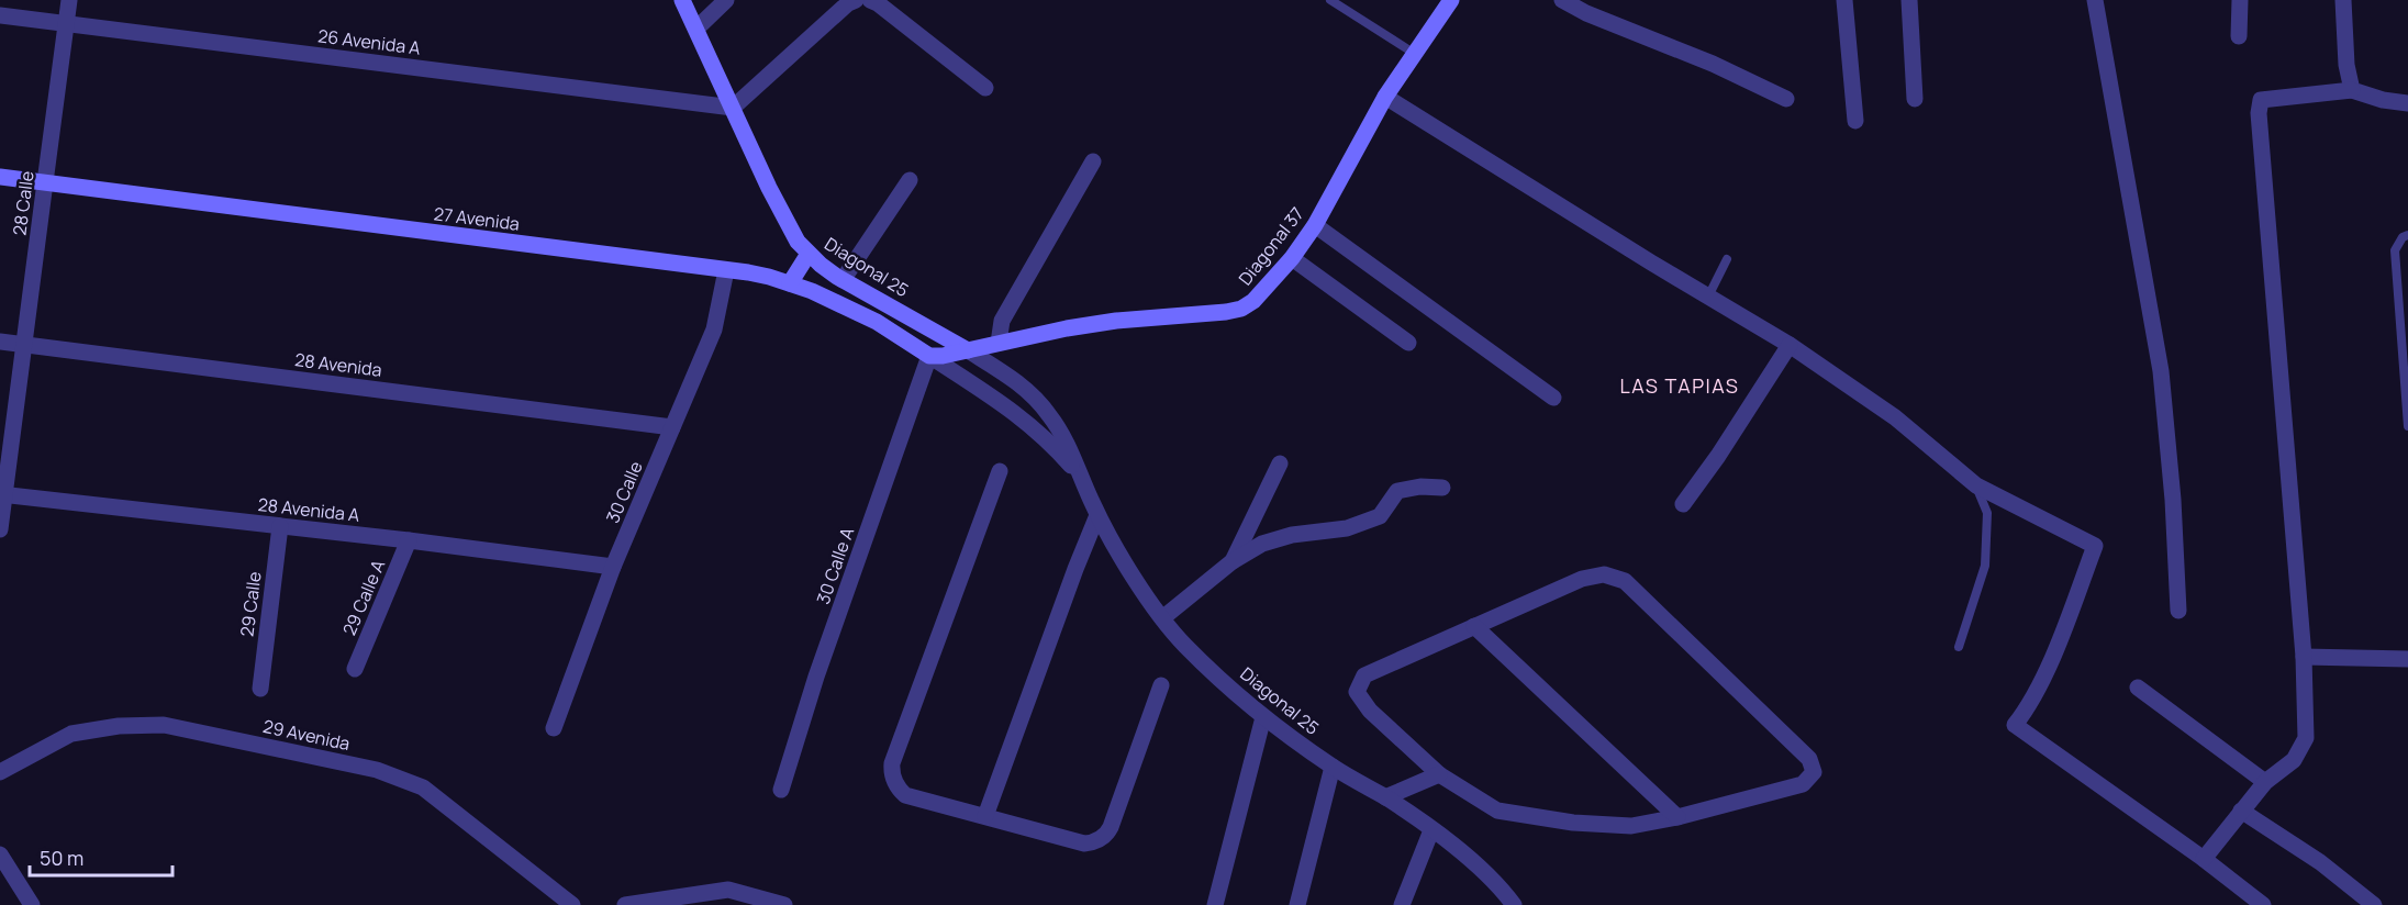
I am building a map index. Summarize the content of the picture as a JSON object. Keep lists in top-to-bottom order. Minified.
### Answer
{"streets":{"main road":["27 Avenida","Diagonal 37","Diagonal 25"],"street":["26 Avenida A","28 Calle","28 Avenida","30 Calle","28 Avenida A","30 Calle A","29 Calle A","29 Calle","29 Avenida"]},"crossings":[["26 Avenida A","28 Calle"],["26 Avenida A","Diagonal 25"],["28 Calle","27 Avenida"],["28 Calle","28 Avenida"],["28 Calle","28 Avenida A"],["27 Avenida","Diagonal 37"],["27 Avenida","Diagonal 25"],["27 Avenida","30 Calle"],["27 Avenida","30 Calle A"],["Diagonal 37","Diagonal 25"],["Diagonal 37","30 Calle A"],["Diagonal 25","30 Calle A"],["28 Avenida","30 Calle"],["30 Calle","28 Avenida A"],["28 Avenida A","29 Calle A"],["28 Avenida A","29 Calle"]],"districts":["LAS TAPIAS"],"scale_bar":"50 m"}
